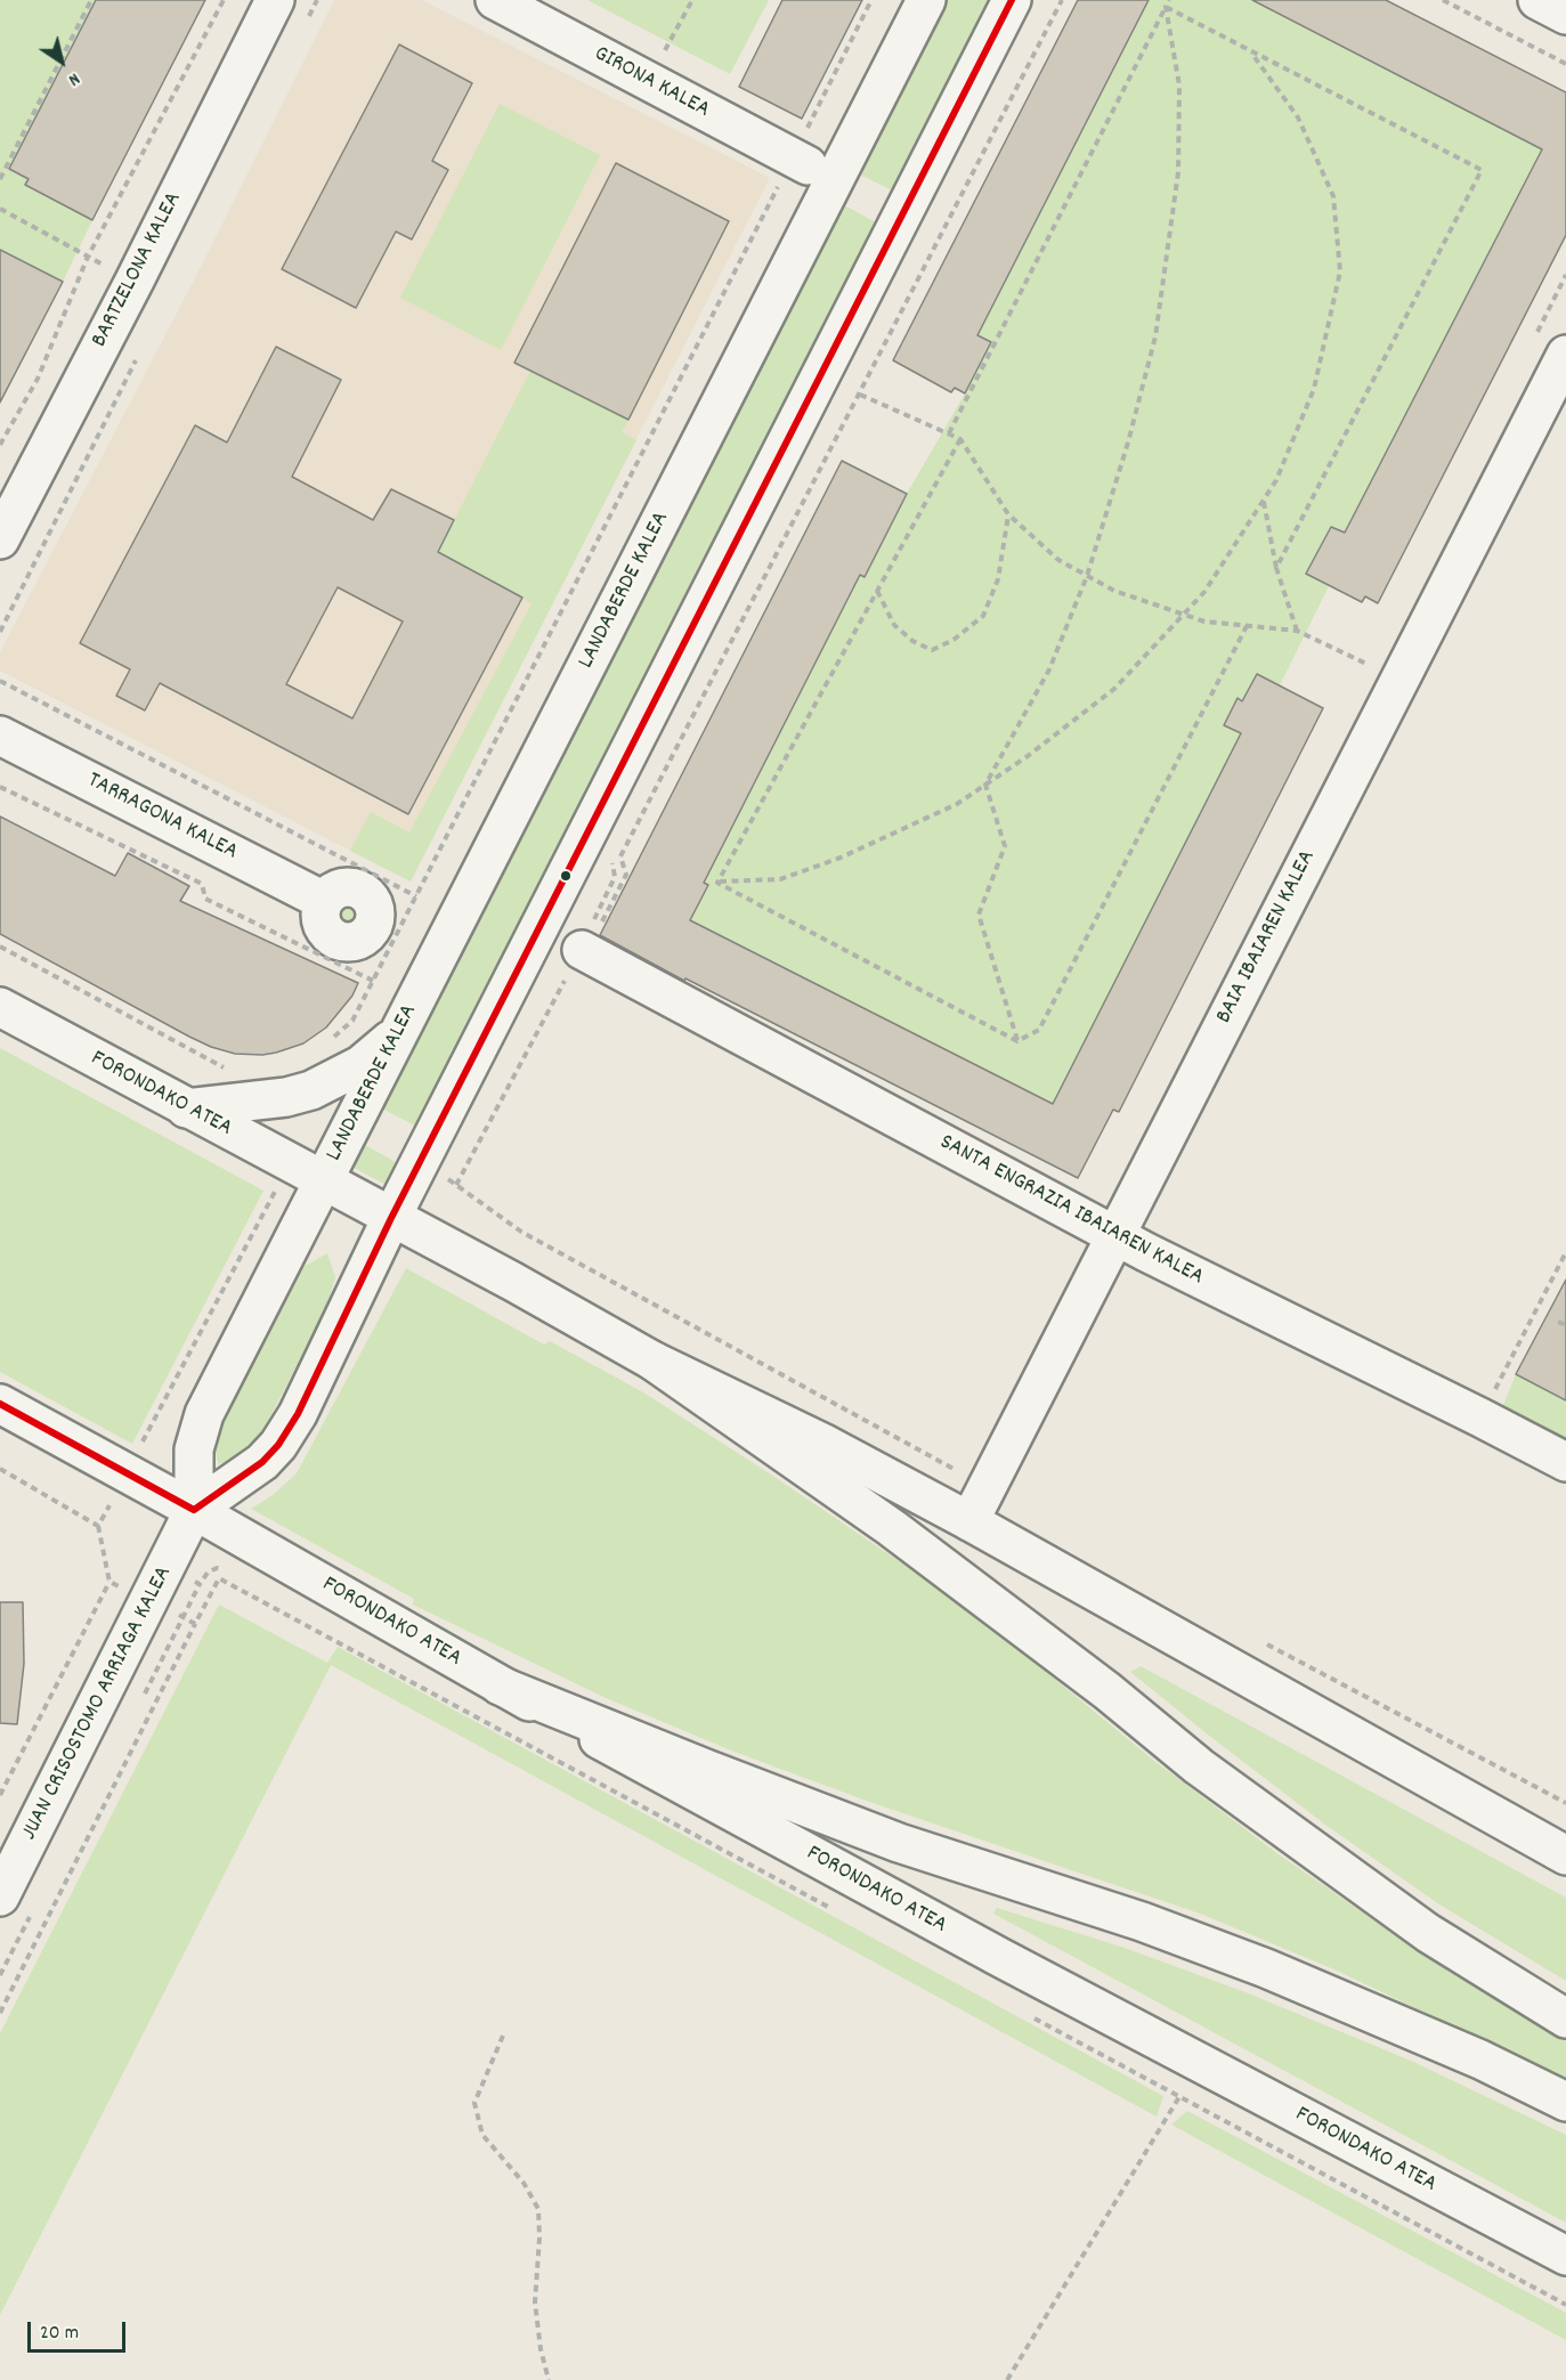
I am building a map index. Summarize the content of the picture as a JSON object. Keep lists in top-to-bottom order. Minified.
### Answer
{"streets":{"main road":["GIRONA KALEA","BARTZELONA KALEA","LANDABERDE KALEA","TARRAGONA KALEA","BAIA IBAIAREN KALEA","FORONDAKO ATEA","SANTA ENGRAZIA IBAIAREN KALEA","JUAN CRISOSTOMO ARRIAGA KALEA"]},"crossings":[["LANDABERDE KALEA","FORONDAKO ATEA"],["BAIA IBAIAREN KALEA","FORONDAKO ATEA"],["BAIA IBAIAREN KALEA","SANTA ENGRAZIA IBAIAREN KALEA"],["FORONDAKO ATEA","JUAN CRISOSTOMO ARRIAGA KALEA"]],"scale_bar":"20 m","north":"bottom right"}
